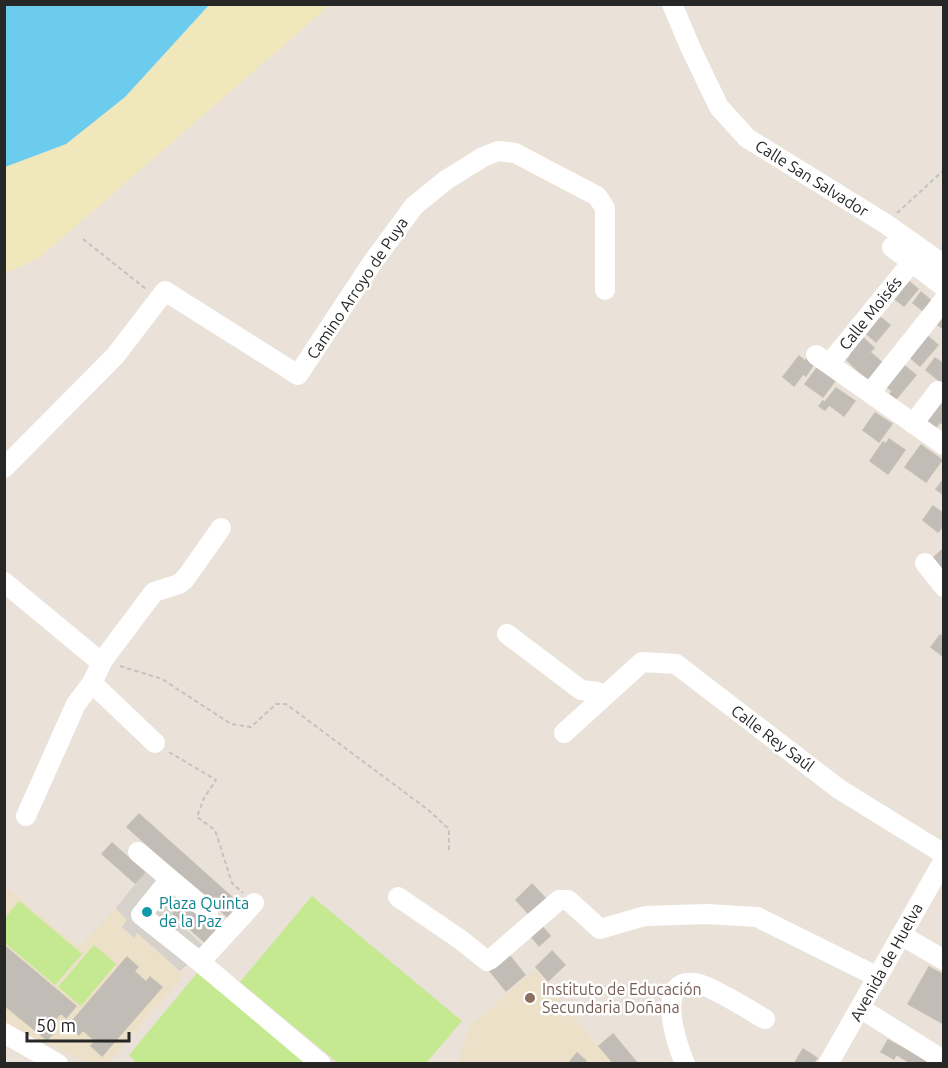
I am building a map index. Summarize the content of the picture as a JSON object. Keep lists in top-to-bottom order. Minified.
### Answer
{"streets":{"street":["Calle San Salvador","Camino Arroyo de Puya","Calle Moisés","Calle Rey Saúl","Avenida de Huelva"]},"crossings":[["Calle Rey Saúl","Avenida de Huelva"]],"places":["Plaza Quinta de la Paz","Instituto de Educación Secundaria Doñana"],"scale_bar":"50 m"}
